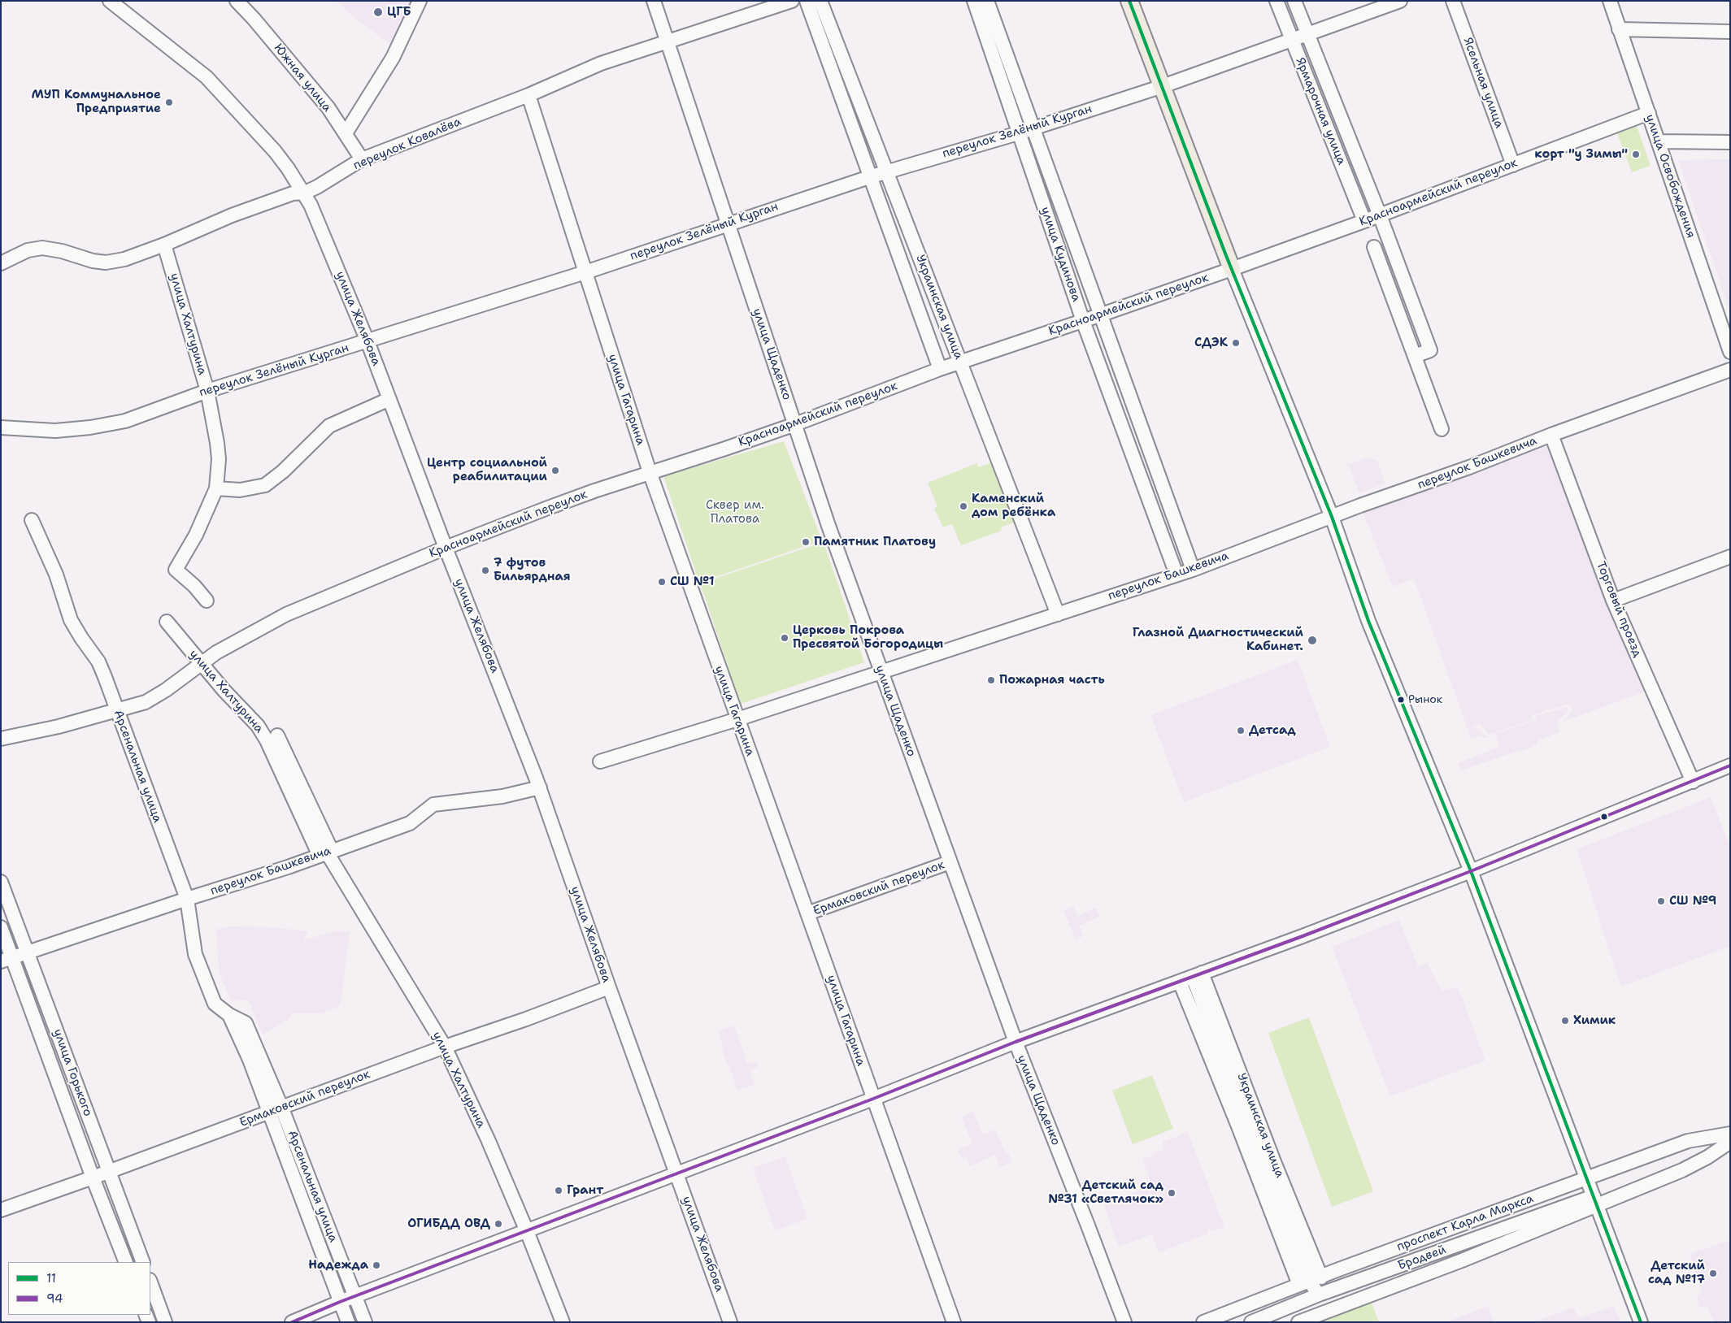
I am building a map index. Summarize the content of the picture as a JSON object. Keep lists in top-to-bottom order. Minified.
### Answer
{"streets":{"street":["Южная улица","Ясельная улица","Ярмарочная улица","переулок Зелёный Курган","переулок Ковалёва","улица Освобождения","Красноармейский переулок","улица Кудинова","Украинская улица","улица Желябова","улица Халтурина","улица Щаденко","улица Гагарина","переулок Башкевича","Торговый проезд","Арсенальная улица","Ермаковский переулок","улица Горького","проспект Карла Маркса","Бродвей"]},"crossings":[["Южная улица","переулок Ковалёва"],["Ясельная улица","Красноармейский переулок"],["Ярмарочная улица","переулок Зелёный Курган"],["Ярмарочная улица","Красноармейский переулок"],["переулок Зелёный Курган","улица Кудинова"],["переулок Зелёный Курган","Украинская улица"],["переулок Зелёный Курган","улица Желябова"],["переулок Зелёный Курган","улица Халтурина"],["переулок Зелёный Курган","улица Щаденко"],["переулок Зелёный Курган","улица Гагарина"],["переулок Ковалёва","улица Желябова"],["переулок Ковалёва","улица Халтурина"],["переулок Ковалёва","улица Щаденко"],["переулок Ковалёва","улица Гагарина"],["улица Освобождения","Красноармейский переулок"],["Красноармейский переулок","улица Кудинова"],["Красноармейский переулок","Украинская улица"],["Красноармейский переулок","улица Желябова"],["Красноармейский переулок","улица Халтурина"],["Красноармейский переулок","улица Щаденко"],["Красноармейский переулок","улица Гагарина"],["Красноармейский переулок","Арсенальная улица"],["улица Кудинова","переулок Башкевича"],["Украинская улица","переулок Башкевича"],["Украинская улица","проспект Карла Маркса"],["улица Желябова","переулок Башкевича"],["улица Желябова","Ермаковский переулок"],["улица Халтурина","переулок Башкевича"],["улица Халтурина","Ермаковский переулок"],["улица Щаденко","переулок Башкевича"],["улица Щаденко","Ермаковский переулок"],["улица Гагарина","переулок Башкевича"],["улица Гагарина","Ермаковский переулок"],["переулок Башкевича","Торговый проезд"],["переулок Башкевича","Арсенальная улица"],["переулок Башкевича","улица Горького"],["Арсенальная улица","Ермаковский переулок"],["Ермаковский переулок","улица Горького"]],"parks":["Сквер им. Платова"],"places":["ЦГБ","МУП Коммунальное Предприятие","корт \"у Зимы\"","СДЭК","Центр социальной реабилитации","Каменский дом ребёнка","Памятник Платову","7 футов Бильярдная","СШ №1","Церковь Покрова Пресвятой Богородицы","Глазной Диагностический Кабинет.","Пожарная часть","Рынок","Детсад","СШ №9","Химик","Грант","Детский сад №31 «Светлячок»","ОГИБДД ОВД","Надежда","Детский сад №17"],"lines":["transit line 11","transit line 94"],"legend":["11","94"]}
